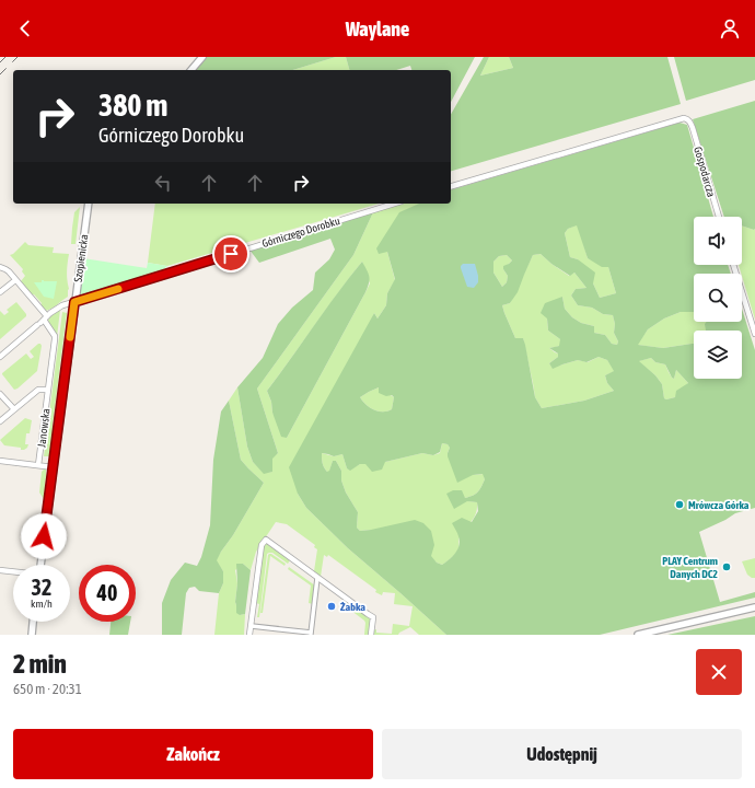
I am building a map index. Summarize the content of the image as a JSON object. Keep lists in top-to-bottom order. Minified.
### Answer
{"streets":{"street":["Gospodarcza","Górniczego Dorobku","Szopienicka","Janowska"]},"crossings":[["Górniczego Dorobku","Szopienicka"],["Górniczego Dorobku","Janowska"]],"places":["Mrówcza Górka","PLAY Centrum Danych DC2","Żabka"],"page":{"header":"Waylane","turn":["380 m","Górniczego Dorobku"],"speed":"32 km/h","limit":"40","heading":["2 min","650 m · 20:31"],"buttons":["Zakończ","Udostępnij"]}}
